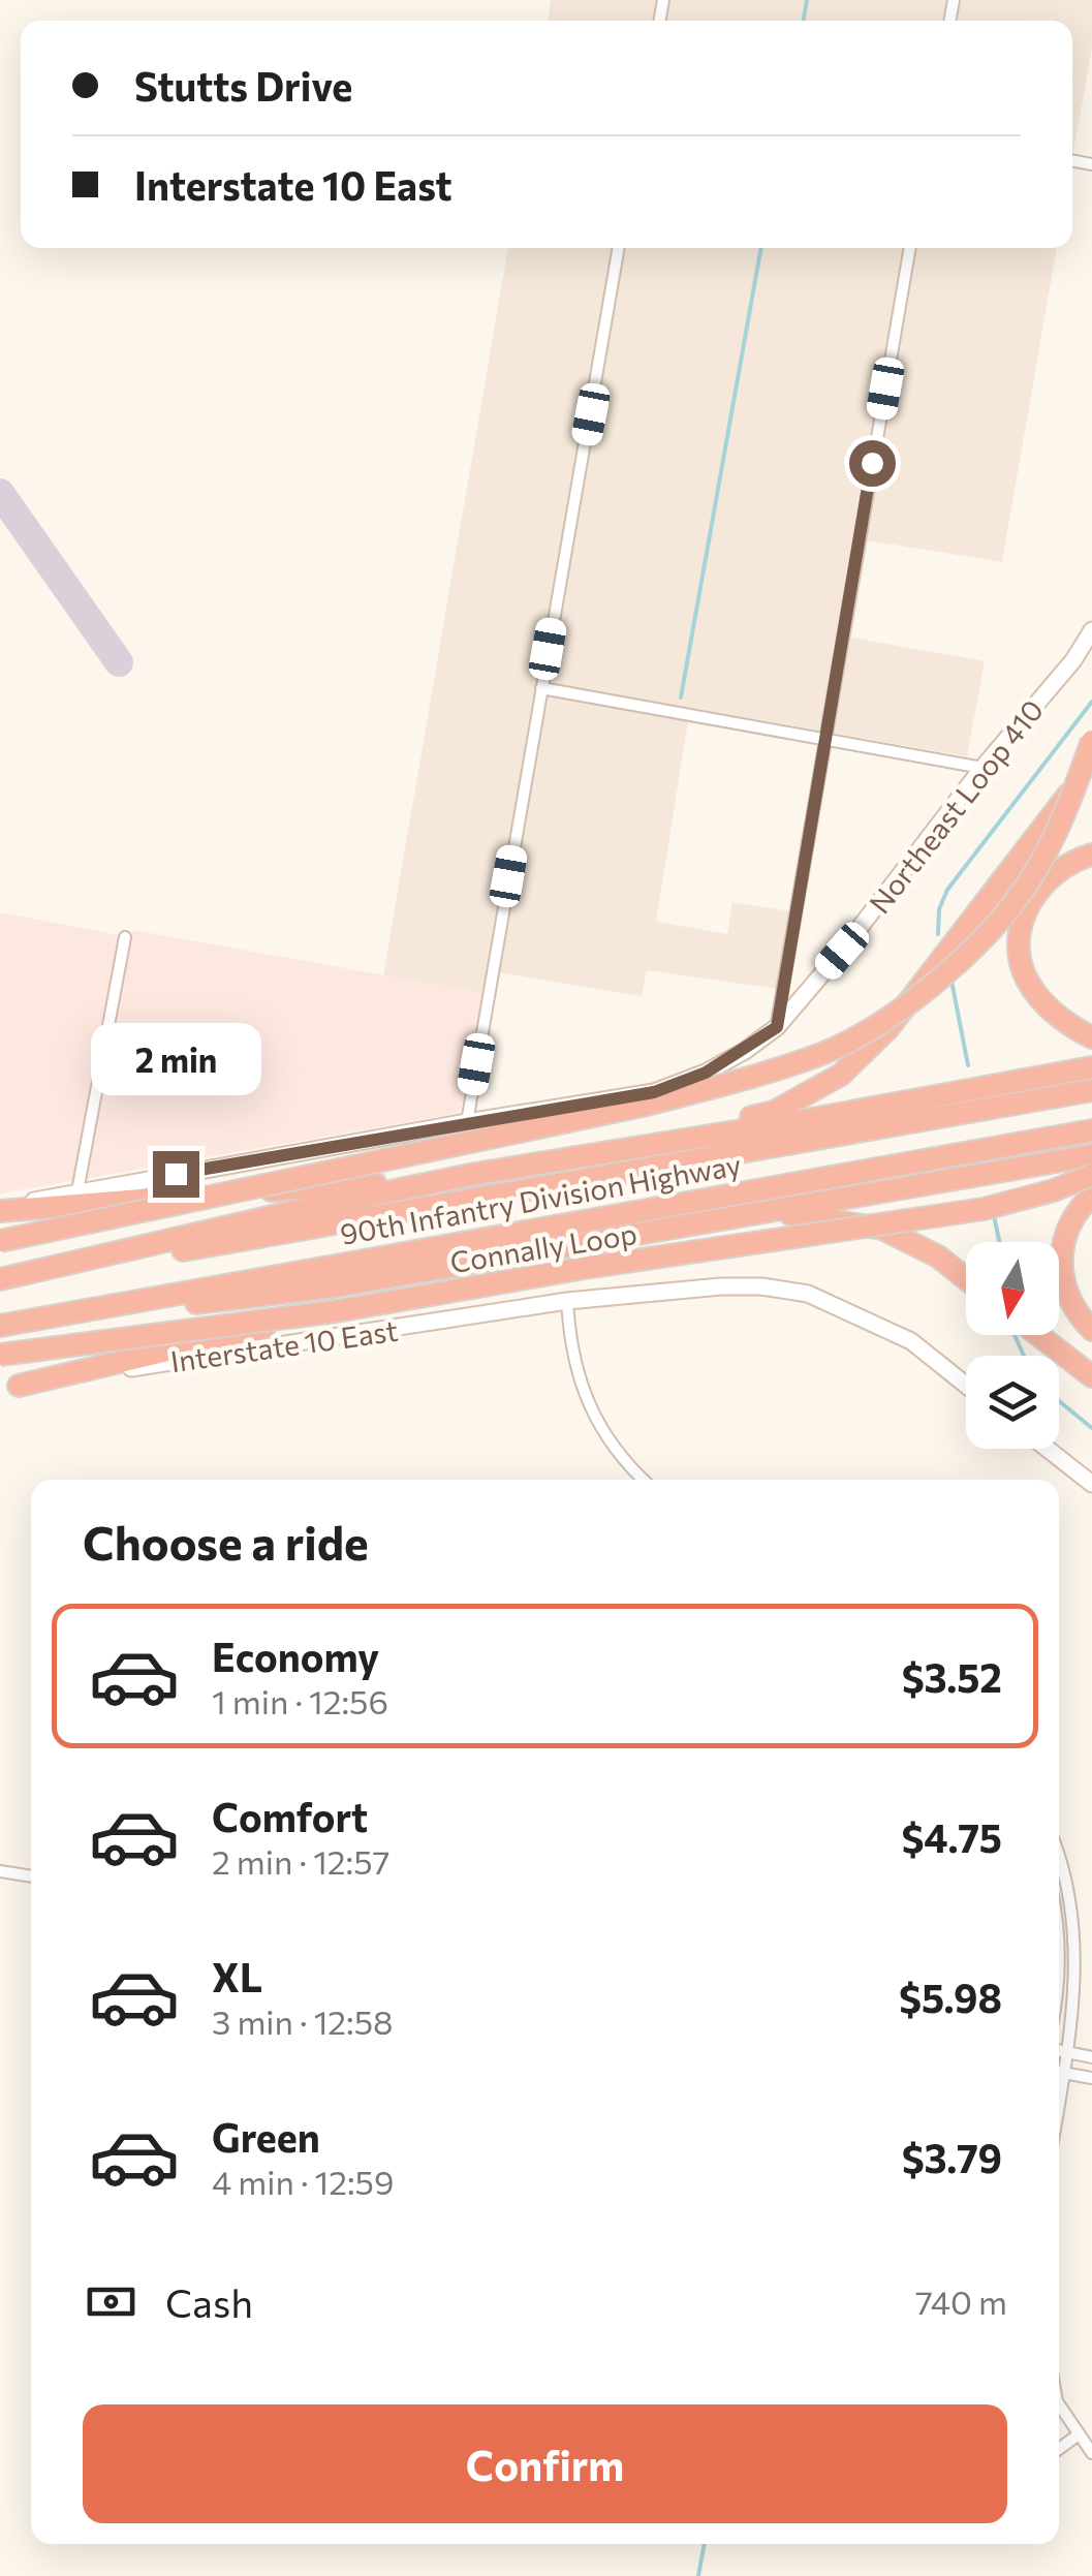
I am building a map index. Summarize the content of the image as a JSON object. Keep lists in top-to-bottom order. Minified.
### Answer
{"streets":{"highway":["90th Infantry Division Highway","Connally Loop"],"main road":["Northeast Loop 410","Interstate 10 East"]},"north":"bottom","page":{"banner":["Stutts Drive","Interstate 10 East"],"bubble":"2 min","heading":"Choose a ride","list":[{"name":"Economy","note":"1 min · 12:56","value":"$3.52"},{"name":"Comfort","note":"2 min · 12:57","value":"$4.75"},{"name":"XL","note":"3 min · 12:58","value":"$5.98"},{"name":"Green","note":"4 min · 12:59","value":"$3.79"}],"pay":["Cash","740 m"],"buttons":"Confirm"}}
